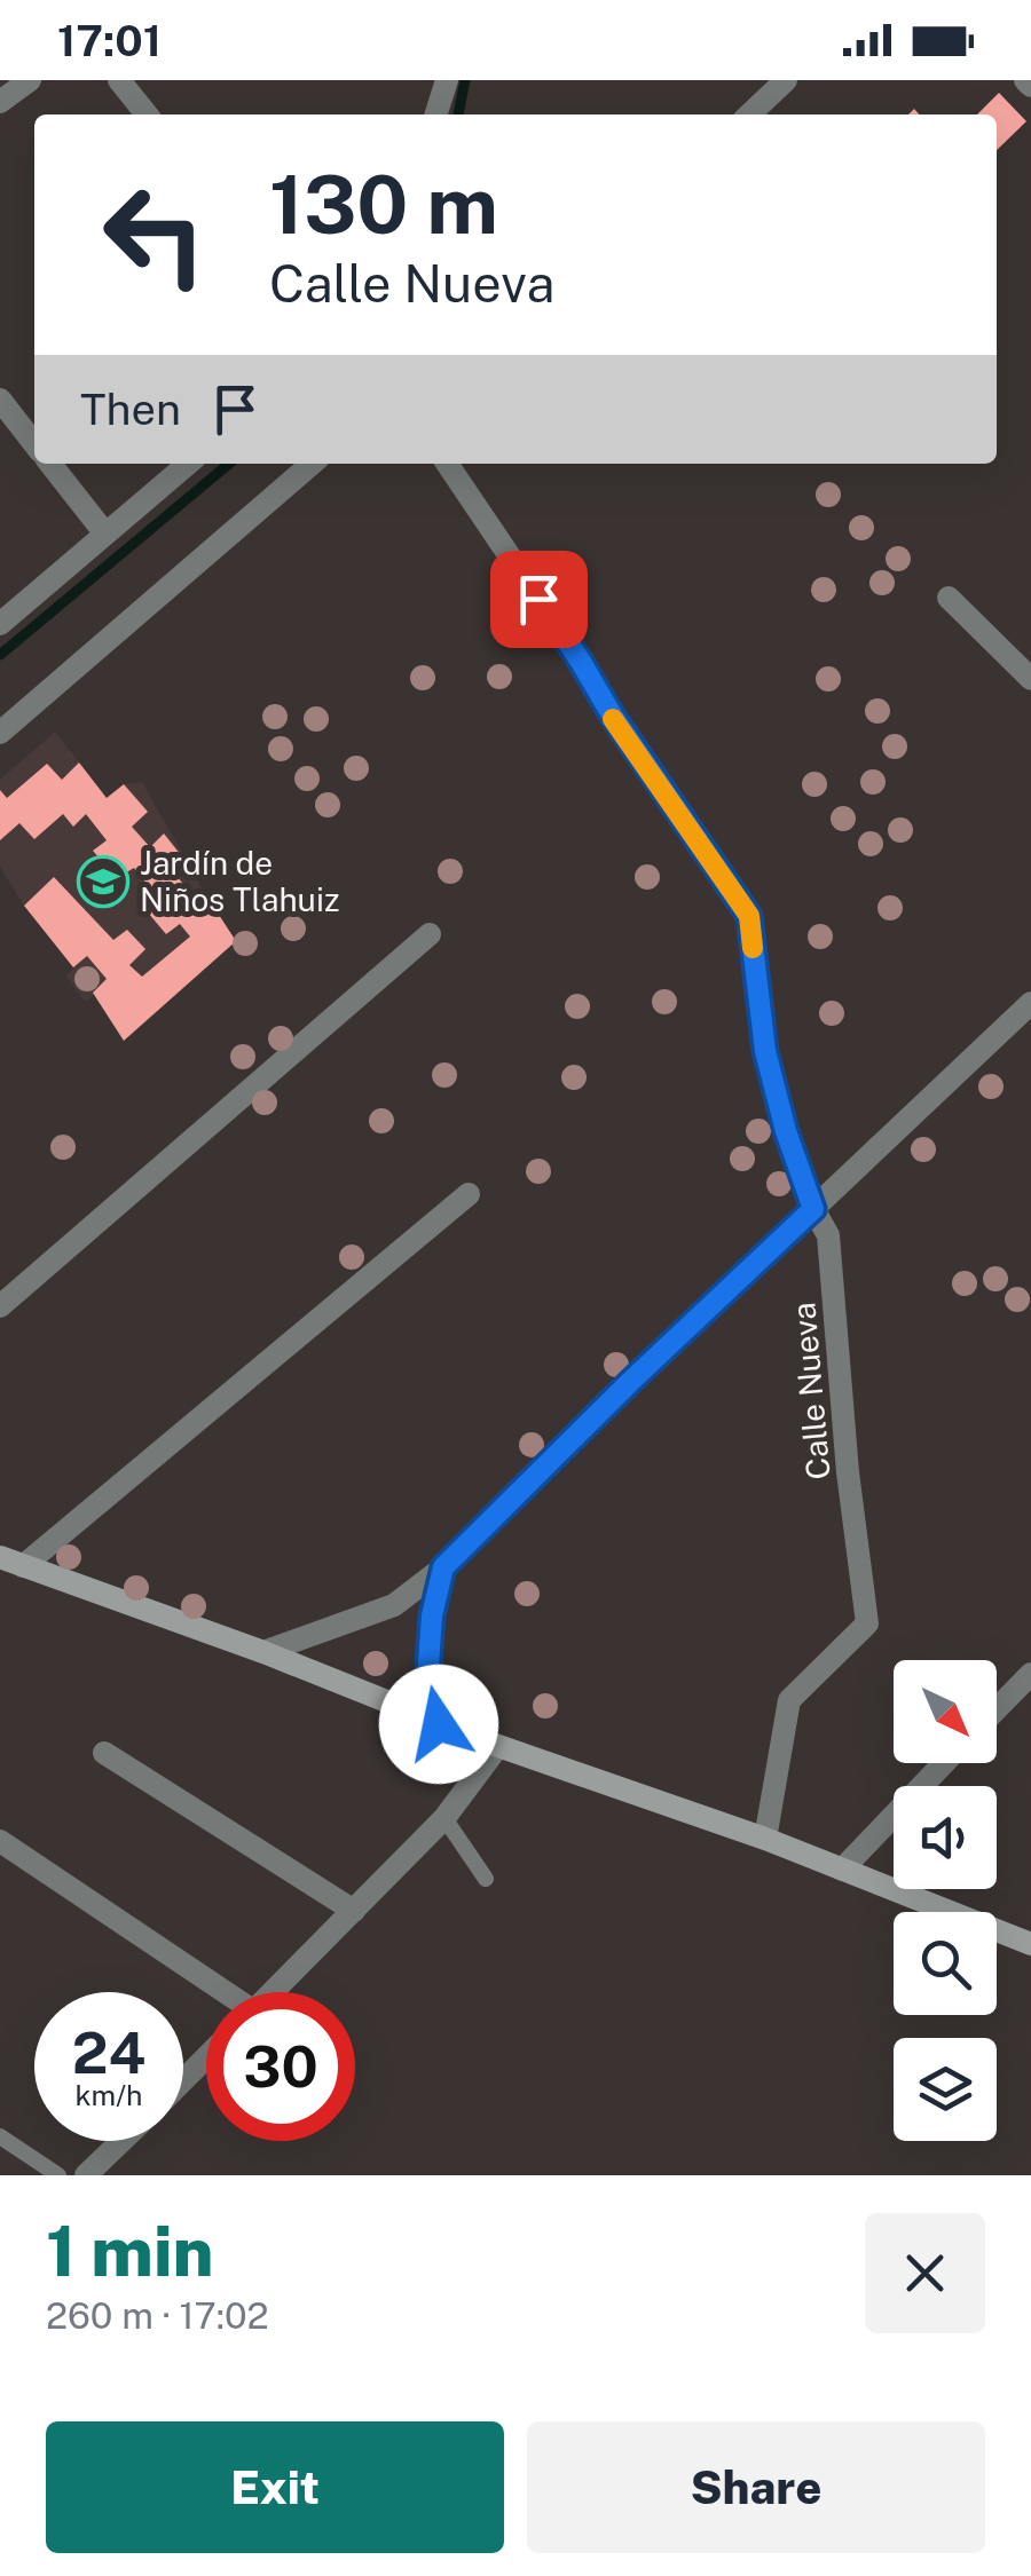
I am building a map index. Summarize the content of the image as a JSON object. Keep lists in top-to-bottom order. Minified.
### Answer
{"streets":{"street":["Calle Nueva"]},"places":{"school or university":["Jardín de Niños Tlahuiz"]},"north":"bottom right","page":{"status":"17:01","turn":["130 m","Calle Nueva"],"then":"Then","speed":"24 km/h","limit":"30","heading":["1 min","260 m · 17:02"],"buttons":["Exit","Share"]}}
